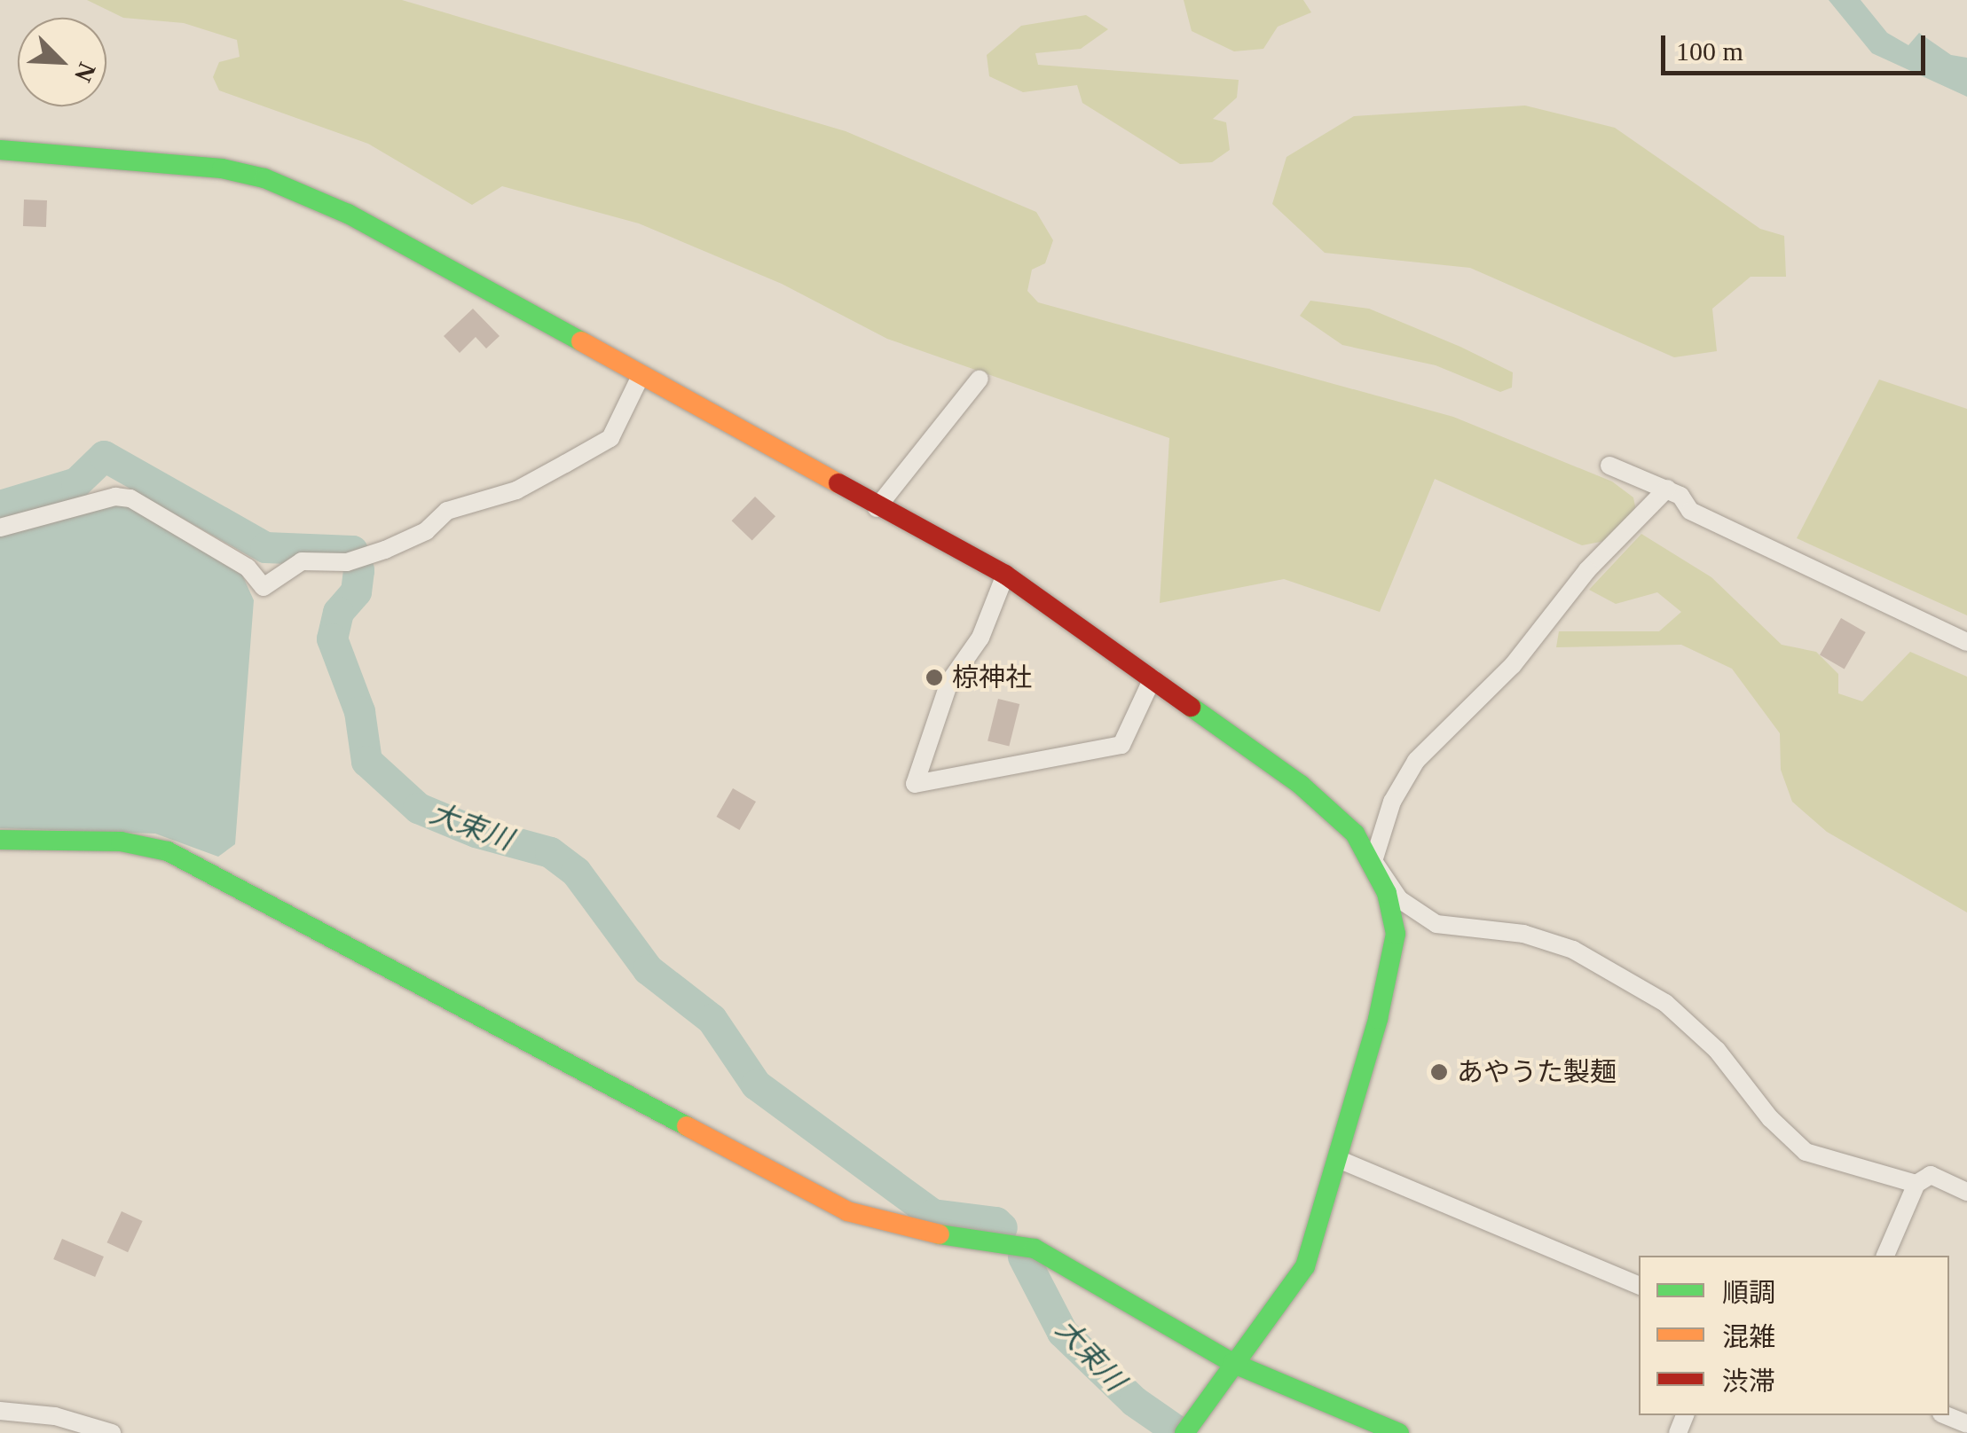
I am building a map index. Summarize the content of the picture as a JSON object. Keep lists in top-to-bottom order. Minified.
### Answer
{"water":["大束川"],"places":["椋神社","あやうた製麺"],"legend":["順調","混雑","渋滞"],"scale_bar":"100 m","north":"bottom right"}
